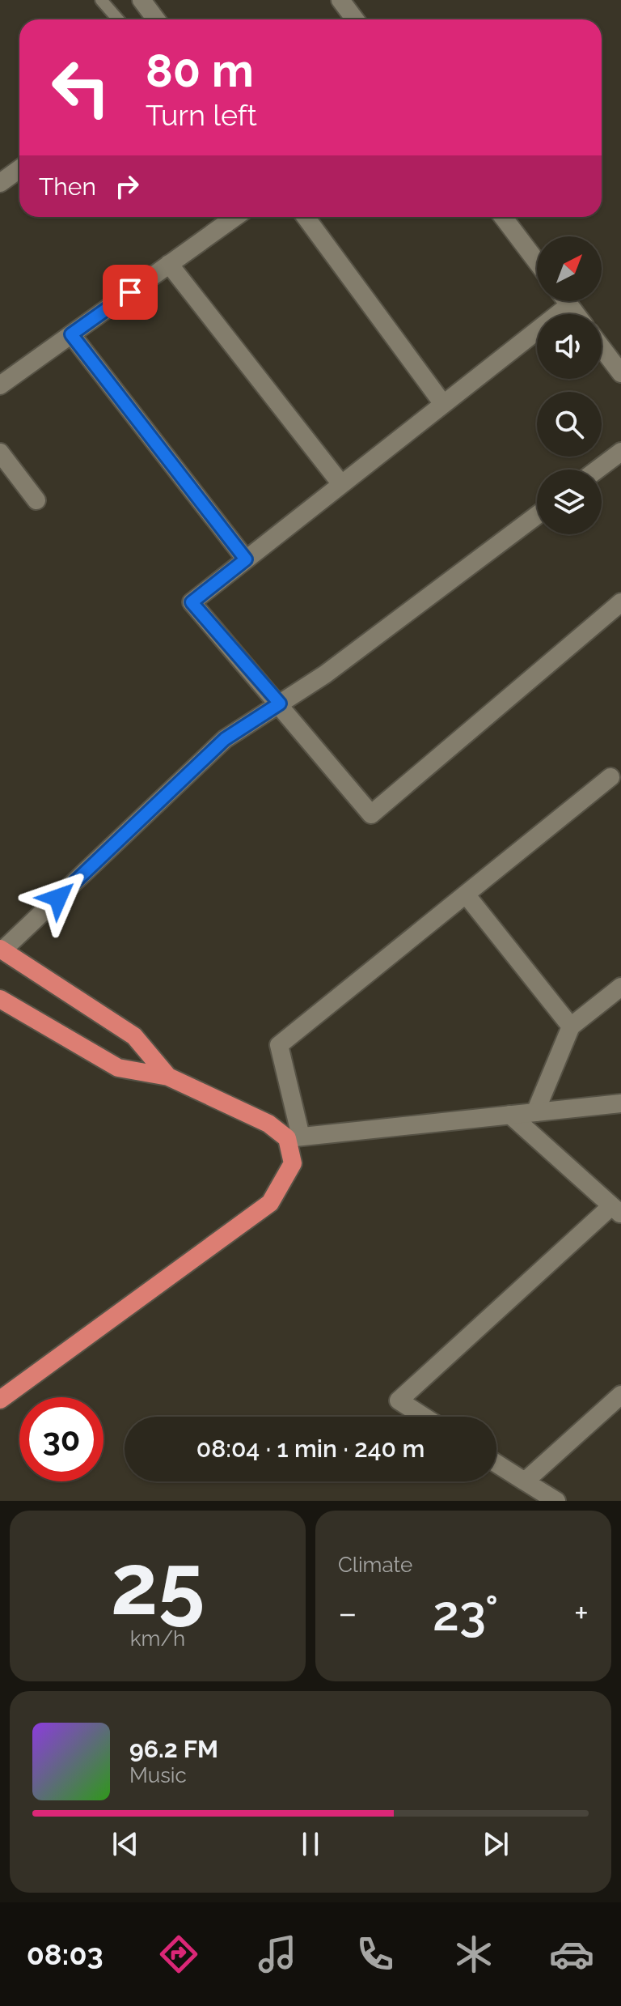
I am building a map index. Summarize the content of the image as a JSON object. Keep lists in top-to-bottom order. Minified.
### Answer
{"north":"top right","page":{"turn":["80 m","Turn left"],"then":"Then","limit":"30","trip":"08:04 · 1 min · 240 m","tile":[["25","km/h"],"Climate"],"heat":["−","23°","+"],"song":["96.2 FM","Music"],"tabs":"08:03"}}
